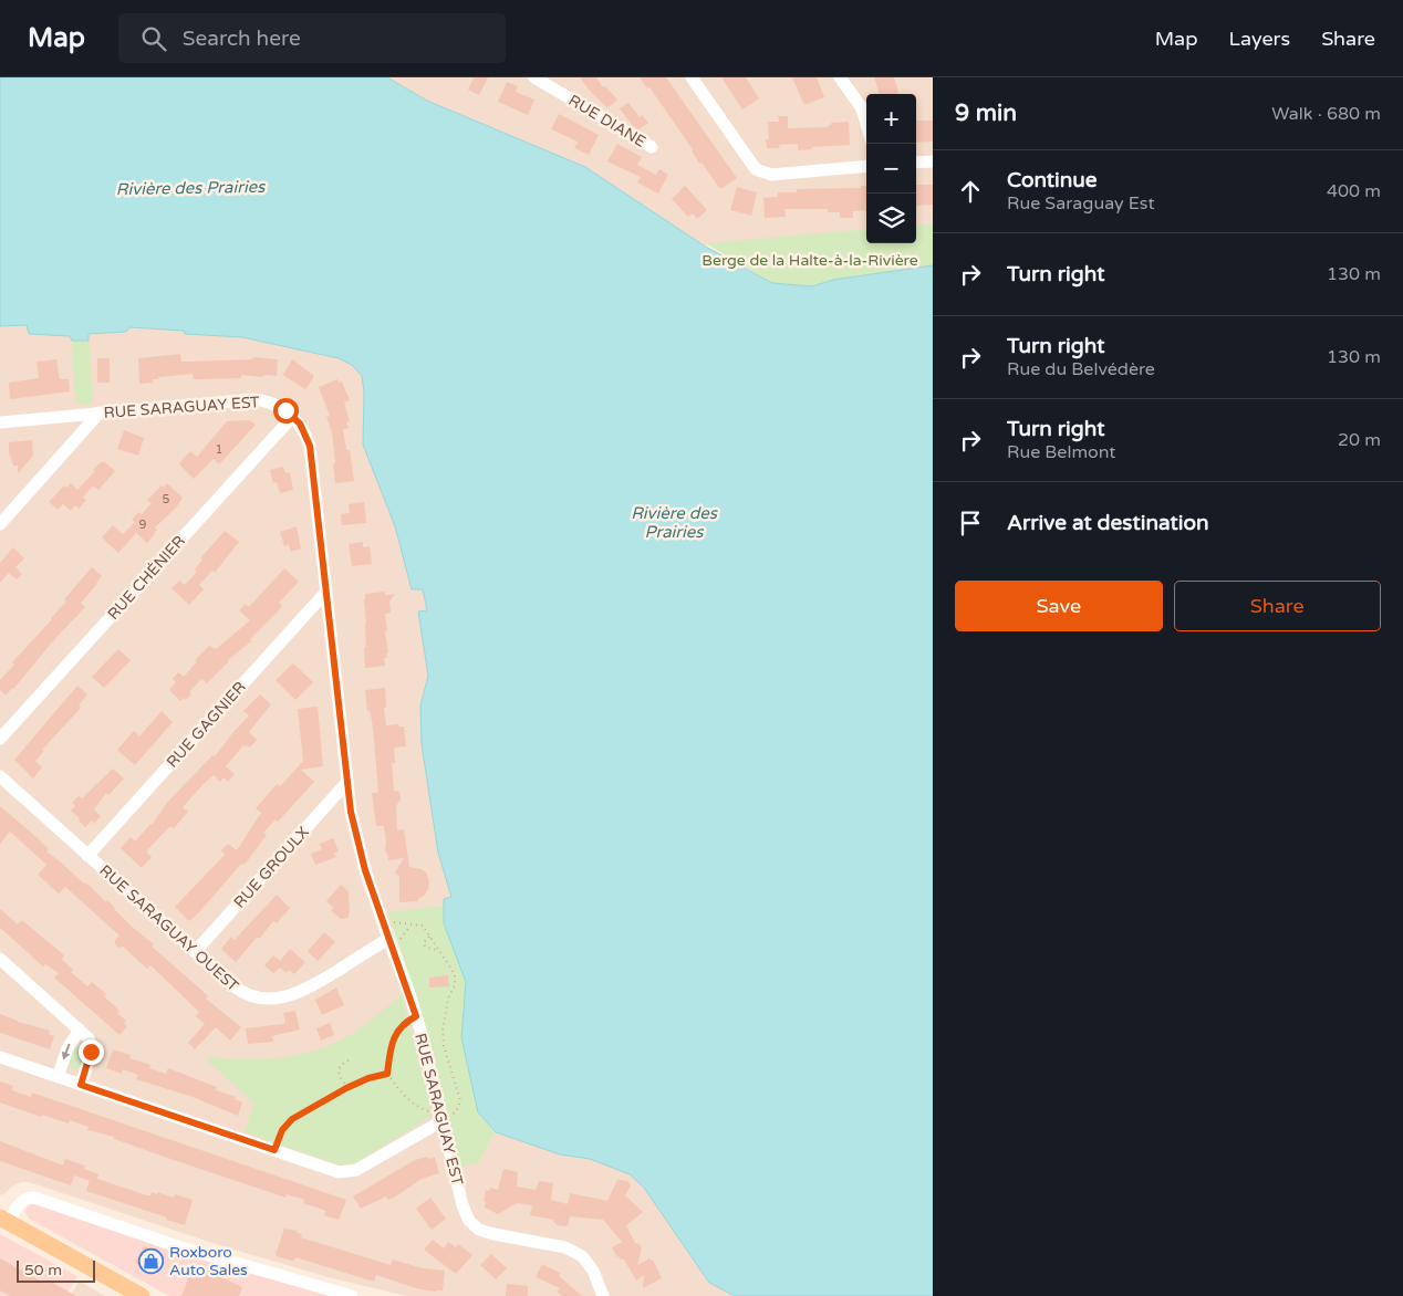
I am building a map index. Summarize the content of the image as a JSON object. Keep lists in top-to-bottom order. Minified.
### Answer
{"streets":{"street":["RUE DIANE","RUE SARAGUAY EST","RUE CHÉNIER","RUE GAGNIER","RUE GROULX","RUE SARAGUAY OUEST"]},"crossings":[["RUE SARAGUAY EST","RUE CHÉNIER"],["RUE SARAGUAY EST","RUE GAGNIER"],["RUE SARAGUAY EST","RUE GROULX"],["RUE SARAGUAY EST","RUE SARAGUAY OUEST"],["RUE GAGNIER","RUE SARAGUAY OUEST"],["RUE GROULX","RUE SARAGUAY OUEST"]],"water":["Rivière des Prairies"],"parks":["Berge de la Halte-à-la-Rivière"],"places":{"shop":["Roxboro Auto Sales"]},"house_numbers":["1","5","9"],"scale_bar":"50 m","page":{"header":"Map","search":"Search here","nav":["Map","Layers","Share"],"heading":["9 min","Walk · 680 m"],"map_buttons":["+","−"],"list":[["Continue","Rue Saraguay Est","400 m"],["Turn right","130 m"],["Turn right","Rue du Belvédère","130 m"],["Turn right","Rue Belmont","20 m"],"Arrive at destination"],"buttons":["Save","Share"],"scale":"50 m"}}
